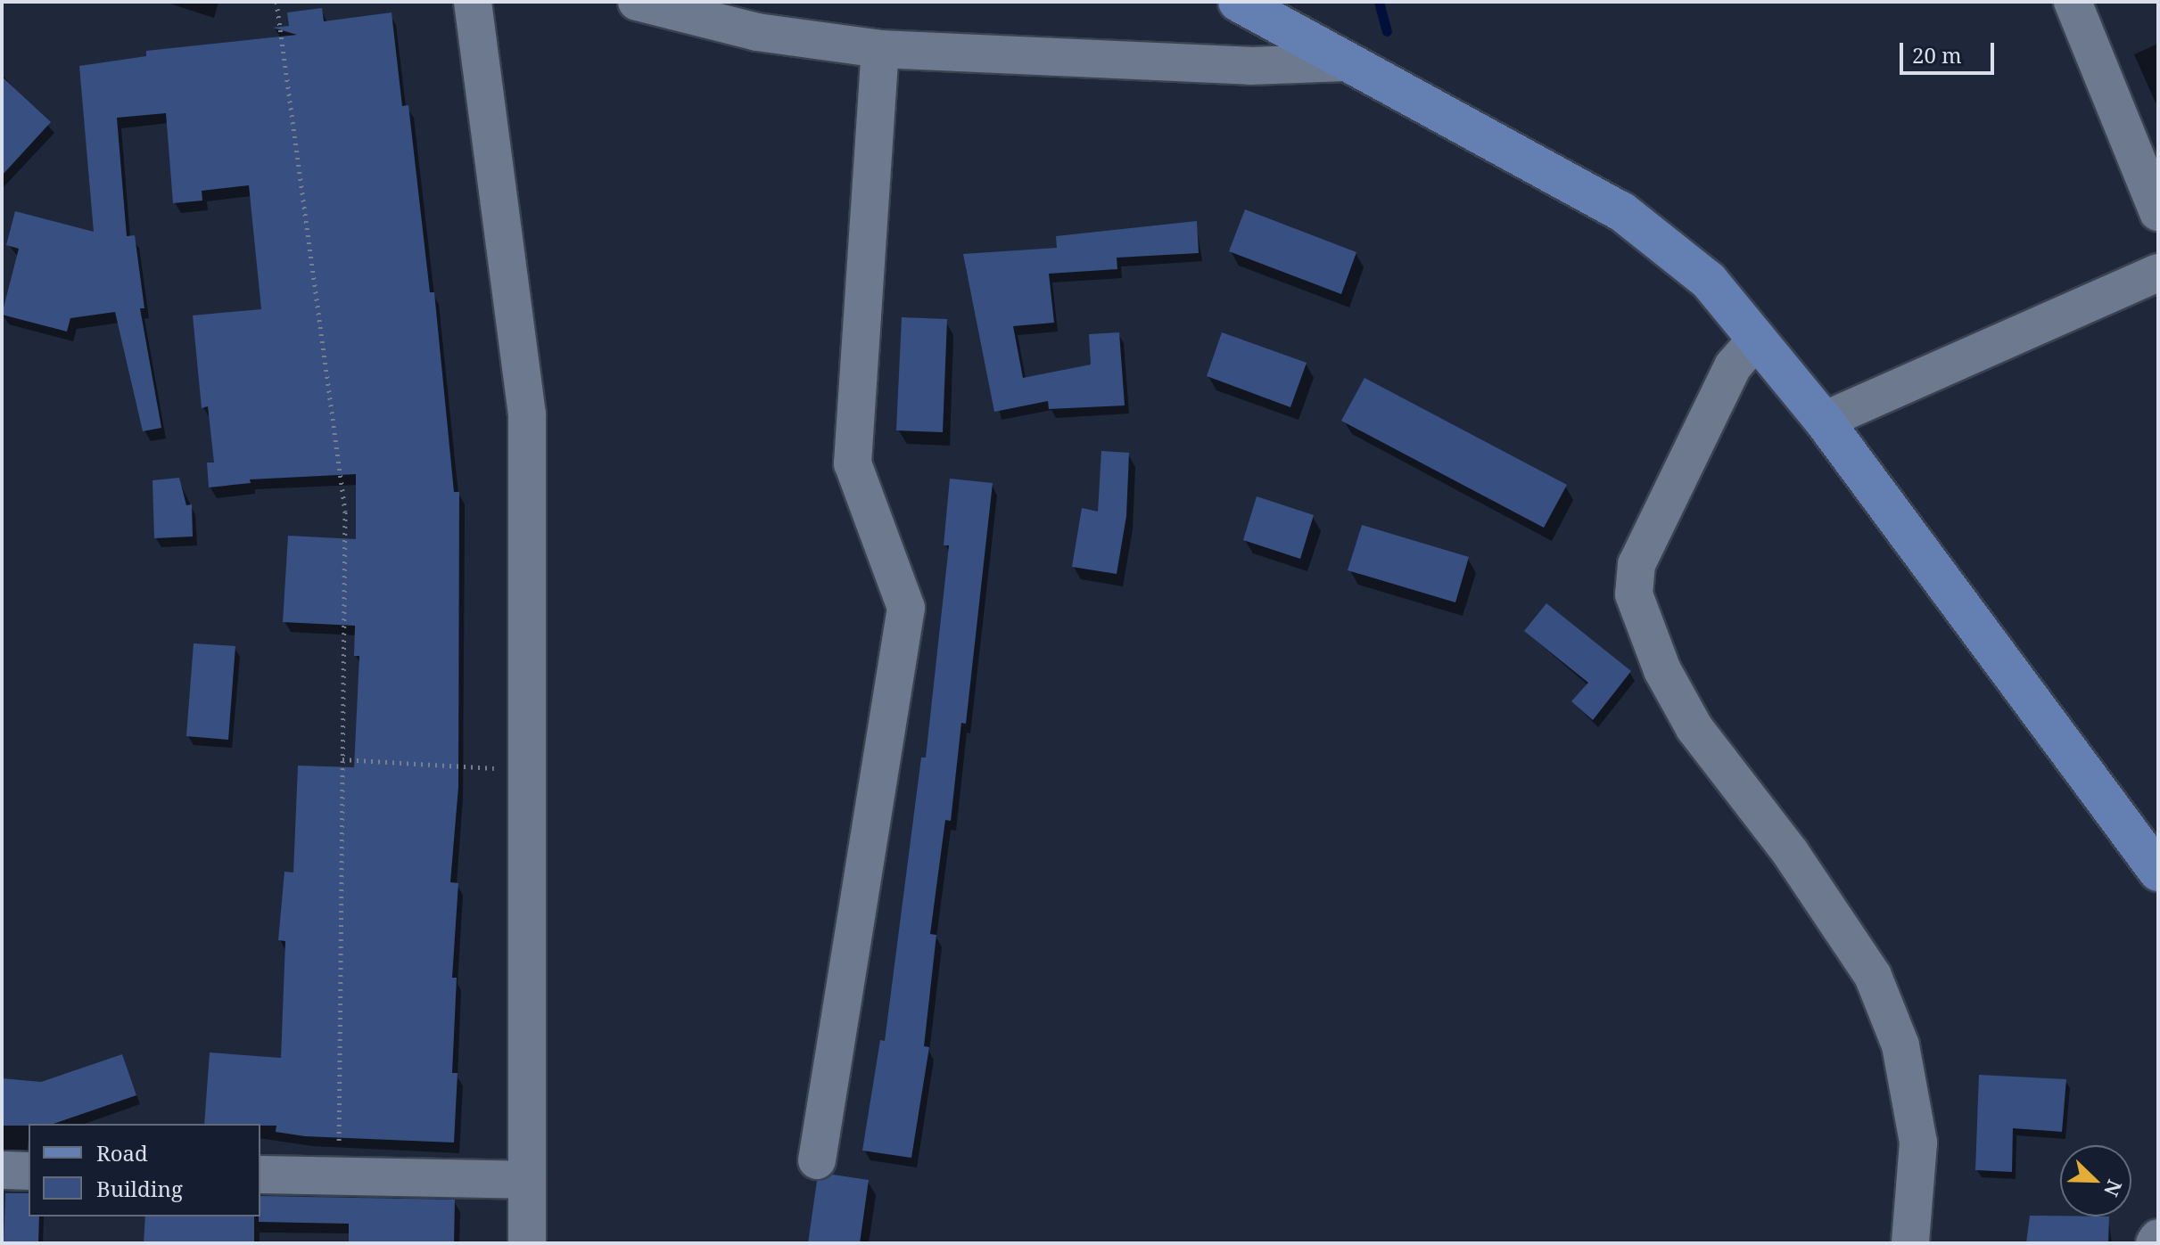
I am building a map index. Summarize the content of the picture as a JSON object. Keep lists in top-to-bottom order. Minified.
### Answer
{"legend":["Road","Building"],"scale_bar":"20 m","north":"bottom right"}
